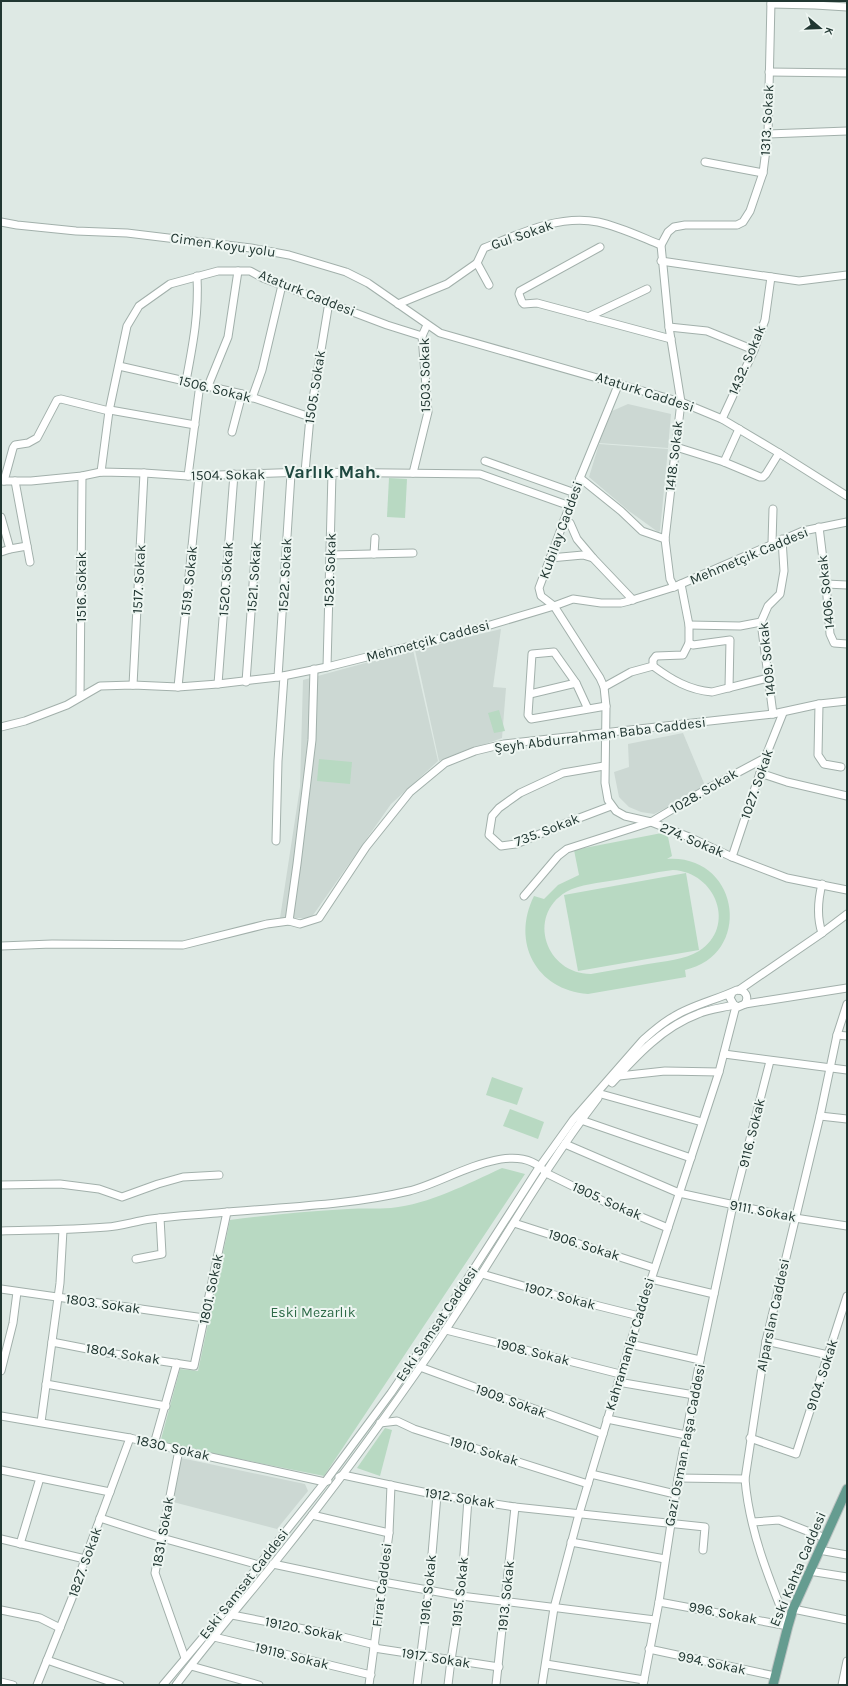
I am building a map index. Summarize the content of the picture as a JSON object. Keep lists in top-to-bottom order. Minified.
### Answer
{"streets":{"main road":["Eski Kahta Caddesi"],"street":["1313. Sokak","Gul Sokak","Cimen Koyu yolu","Ataturk Caddesi","1432. Sokak","1503. Sokak","1505. Sokak","1506. Sokak","1418. Sokak","1504. Sokak","Kubilay Caddesi","Mehmetçik Caddesi","1523. Sokak","1522. Sokak","1521. Sokak","1517. Sokak","1520. Sokak","1519. Sokak","1516. Sokak","1406. Sokak","1409. Sokak","Şeyh Abdurrahman Baba Caddesi","1027. Sokak","1028. Sokak","735. Sokak","274. Sokak","9116. Sokak","1905. Sokak","9111. Sokak","1906. Sokak","1801. Sokak","1907. Sokak","1803. Sokak","Alparslan Caddesi","Eski Samsat Caddesi","Kahramanlar Caddesi","1908. Sokak","1804. Sokak","9104. Sokak","1909. Sokak","Gazi Osman Paşa Caddesi","1830. Sokak","1910. Sokak","1912. Sokak","1831. Sokak","1827. Sokak","Fırat Caddesi","1916. Sokak","1915. Sokak","1913. Sokak","996. Sokak","19120. Sokak","19119. Sokak","1917. Sokak","994. Sokak"]},"crossings":[["1313. Sokak","1418. Sokak"],["Gul Sokak","Cimen Koyu yolu"],["Gul Sokak","1418. Sokak"],["Cimen Koyu yolu","Ataturk Caddesi"],["Cimen Koyu yolu","1503. Sokak"],["Ataturk Caddesi","1432. Sokak"],["Ataturk Caddesi","1503. Sokak"],["Ataturk Caddesi","1505. Sokak"],["Ataturk Caddesi","1506. Sokak"],["Ataturk Caddesi","1418. Sokak"],["Ataturk Caddesi","1504. Sokak"],["Ataturk Caddesi","Kubilay Caddesi"],["1503. Sokak","1504. Sokak"],["1505. Sokak","1506. Sokak"],["1505. Sokak","1504. Sokak"],["1418. Sokak","Mehmetçik Caddesi"],["1504. Sokak","Kubilay Caddesi"],["1504. Sokak","1523. Sokak"],["1504. Sokak","1522. Sokak"],["1504. Sokak","1521. Sokak"],["1504. Sokak","1517. Sokak"],["1504. Sokak","1520. Sokak"],["1504. Sokak","1519. Sokak"],["1504. Sokak","1516. Sokak"],["Kubilay Caddesi","Mehmetçik Caddesi"],["Kubilay Caddesi","Şeyh Abdurrahman Baba Caddesi"],["Mehmetçik Caddesi","1523. Sokak"],["Mehmetçik Caddesi","1522. Sokak"],["Mehmetçik Caddesi","1521. Sokak"],["Mehmetçik Caddesi","1517. Sokak"],["Mehmetçik Caddesi","1520. Sokak"],["Mehmetçik Caddesi","1519. Sokak"],["Mehmetçik Caddesi","1516. Sokak"],["Mehmetçik Caddesi","1406. Sokak"],["Mehmetçik Caddesi","1409. Sokak"],["1409. Sokak","Şeyh Abdurrahman Baba Caddesi"],["Şeyh Abdurrahman Baba Caddesi","1027. Sokak"],["1027. Sokak","1028. Sokak"],["1027. Sokak","274. Sokak"],["1028. Sokak","274. Sokak"],["735. Sokak","274. Sokak"],["9116. Sokak","9111. Sokak"],["9116. Sokak","Gazi Osman Paşa Caddesi"],["1905. Sokak","Eski Samsat Caddesi"],["1905. Sokak","Kahramanlar Caddesi"],["9111. Sokak","Alparslan Caddesi"],["9111. Sokak","Eski Samsat Caddesi"],["9111. Sokak","Kahramanlar Caddesi"],["9111. Sokak","Gazi Osman Paşa Caddesi"],["1906. Sokak","Eski Samsat Caddesi"],["1906. Sokak","Kahramanlar Caddesi"],["1801. Sokak","1803. Sokak"],["1801. Sokak","1804. Sokak"],["1907. Sokak","Eski Samsat Caddesi"],["1907. Sokak","Kahramanlar Caddesi"],["Alparslan Caddesi","9104. Sokak"],["Alparslan Caddesi","Eski Kahta Caddesi"],["Alparslan Caddesi","996. Sokak"],["Eski Samsat Caddesi","Kahramanlar Caddesi"],["Eski Samsat Caddesi","1908. Sokak"],["Eski Samsat Caddesi","1909. Sokak"],["Eski Samsat Caddesi","1830. Sokak"],["Eski Samsat Caddesi","1910. Sokak"],["Eski Samsat Caddesi","1912. Sokak"],["Eski Samsat Caddesi","1831. Sokak"],["Eski Samsat Caddesi","19120. Sokak"],["Eski Samsat Caddesi","19119. Sokak"],["Kahramanlar Caddesi","1908. Sokak"],["Kahramanlar Caddesi","1909. Sokak"],["Kahramanlar Caddesi","1910. Sokak"],["Kahramanlar Caddesi","1912. Sokak"],["Gazi Osman Paşa Caddesi","1912. Sokak"],["Gazi Osman Paşa Caddesi","996. Sokak"],["Gazi Osman Paşa Caddesi","994. Sokak"],["1830. Sokak","1831. Sokak"],["1830. Sokak","1827. Sokak"],["1912. Sokak","Fırat Caddesi"],["1912. Sokak","1916. Sokak"],["1912. Sokak","1915. Sokak"],["1912. Sokak","1913. Sokak"],["Eski Kahta Caddesi","996. Sokak"],["Eski Kahta Caddesi","994. Sokak"],["Fırat Caddesi","19120. Sokak"],["Fırat Caddesi","19119. Sokak"],["Fırat Caddesi","1917. Sokak"],["1916. Sokak","1917. Sokak"],["1915. Sokak","1917. Sokak"],["1913. Sokak","1917. Sokak"],["19120. Sokak","1917. Sokak"]],"districts":["Varlık Mah."],"parks":["Eski Mezarlık"],"north":"right"}
